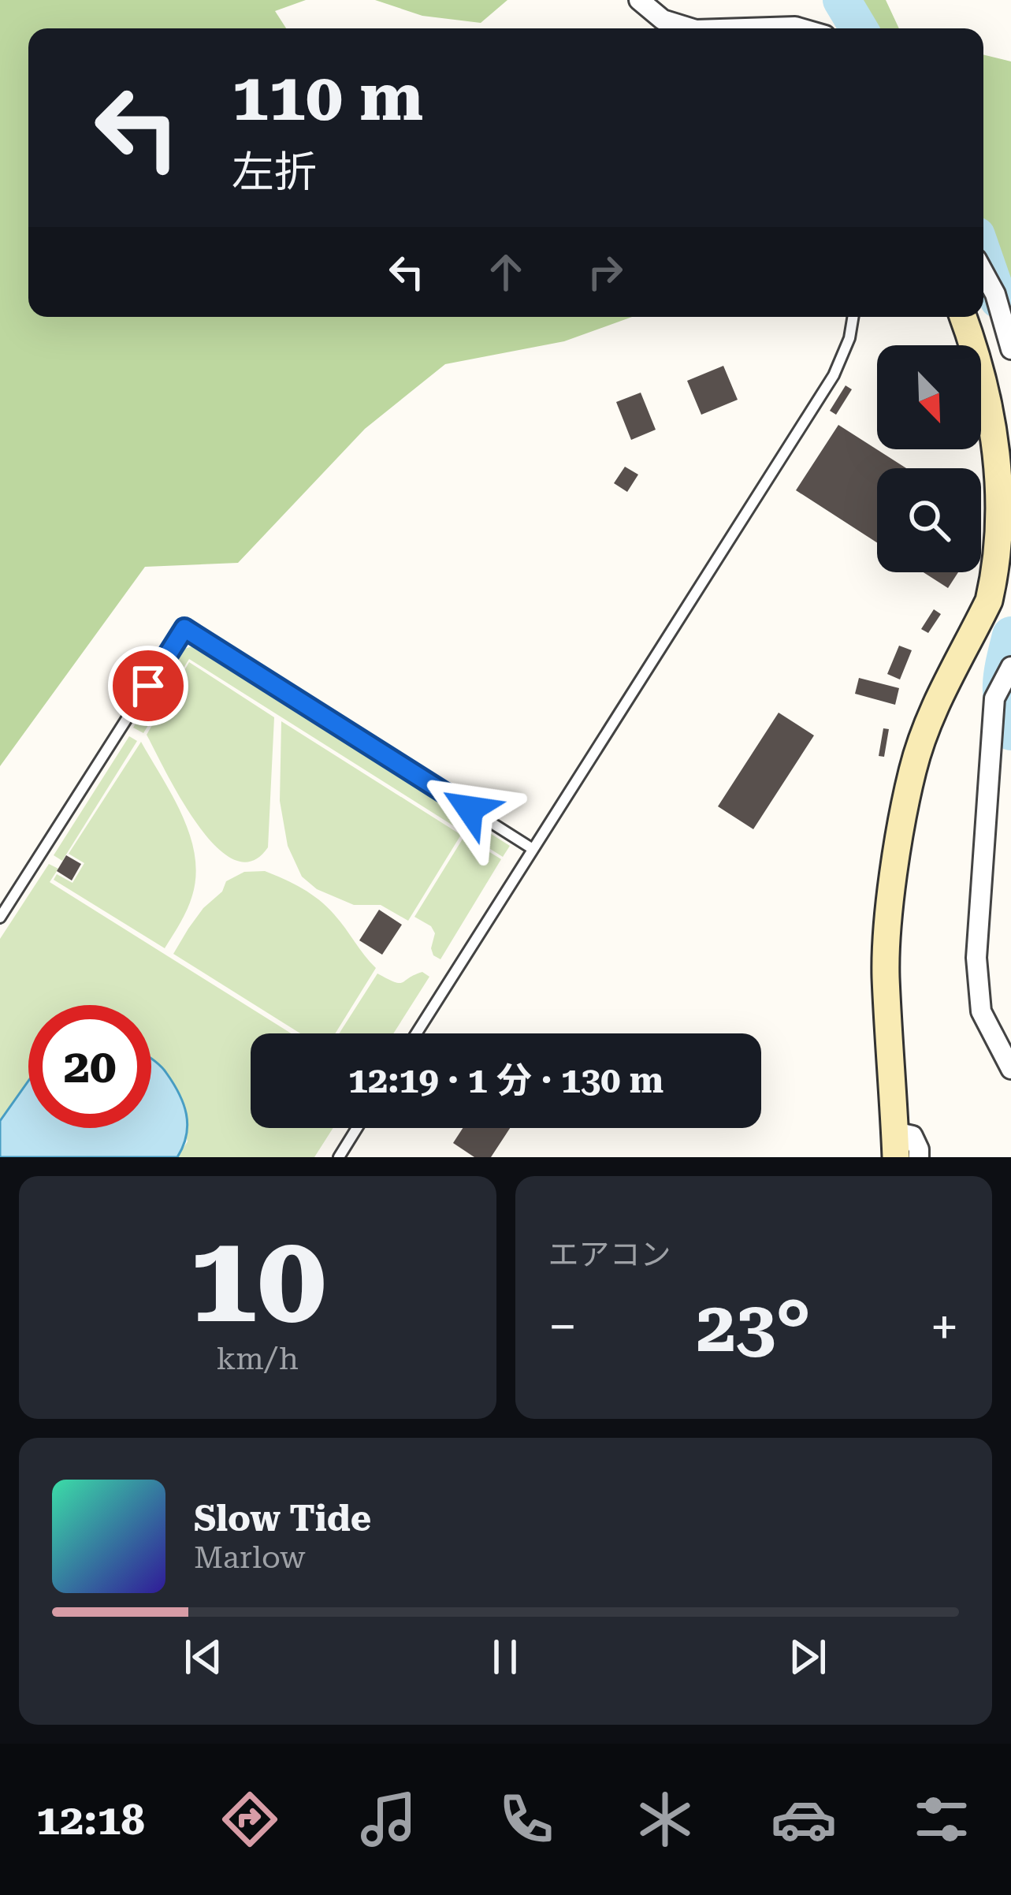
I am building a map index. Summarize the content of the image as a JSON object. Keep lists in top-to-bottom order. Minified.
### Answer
{"north":"bottom right","page":{"turn":["110 m","左折"],"limit":"20","trip":"12:19 · 1 分 · 130 m","tile":[["10","km/h"],"エアコン"],"heat":["−","23°","+"],"song":["Slow Tide","Marlow"],"tabs":"12:18"}}
